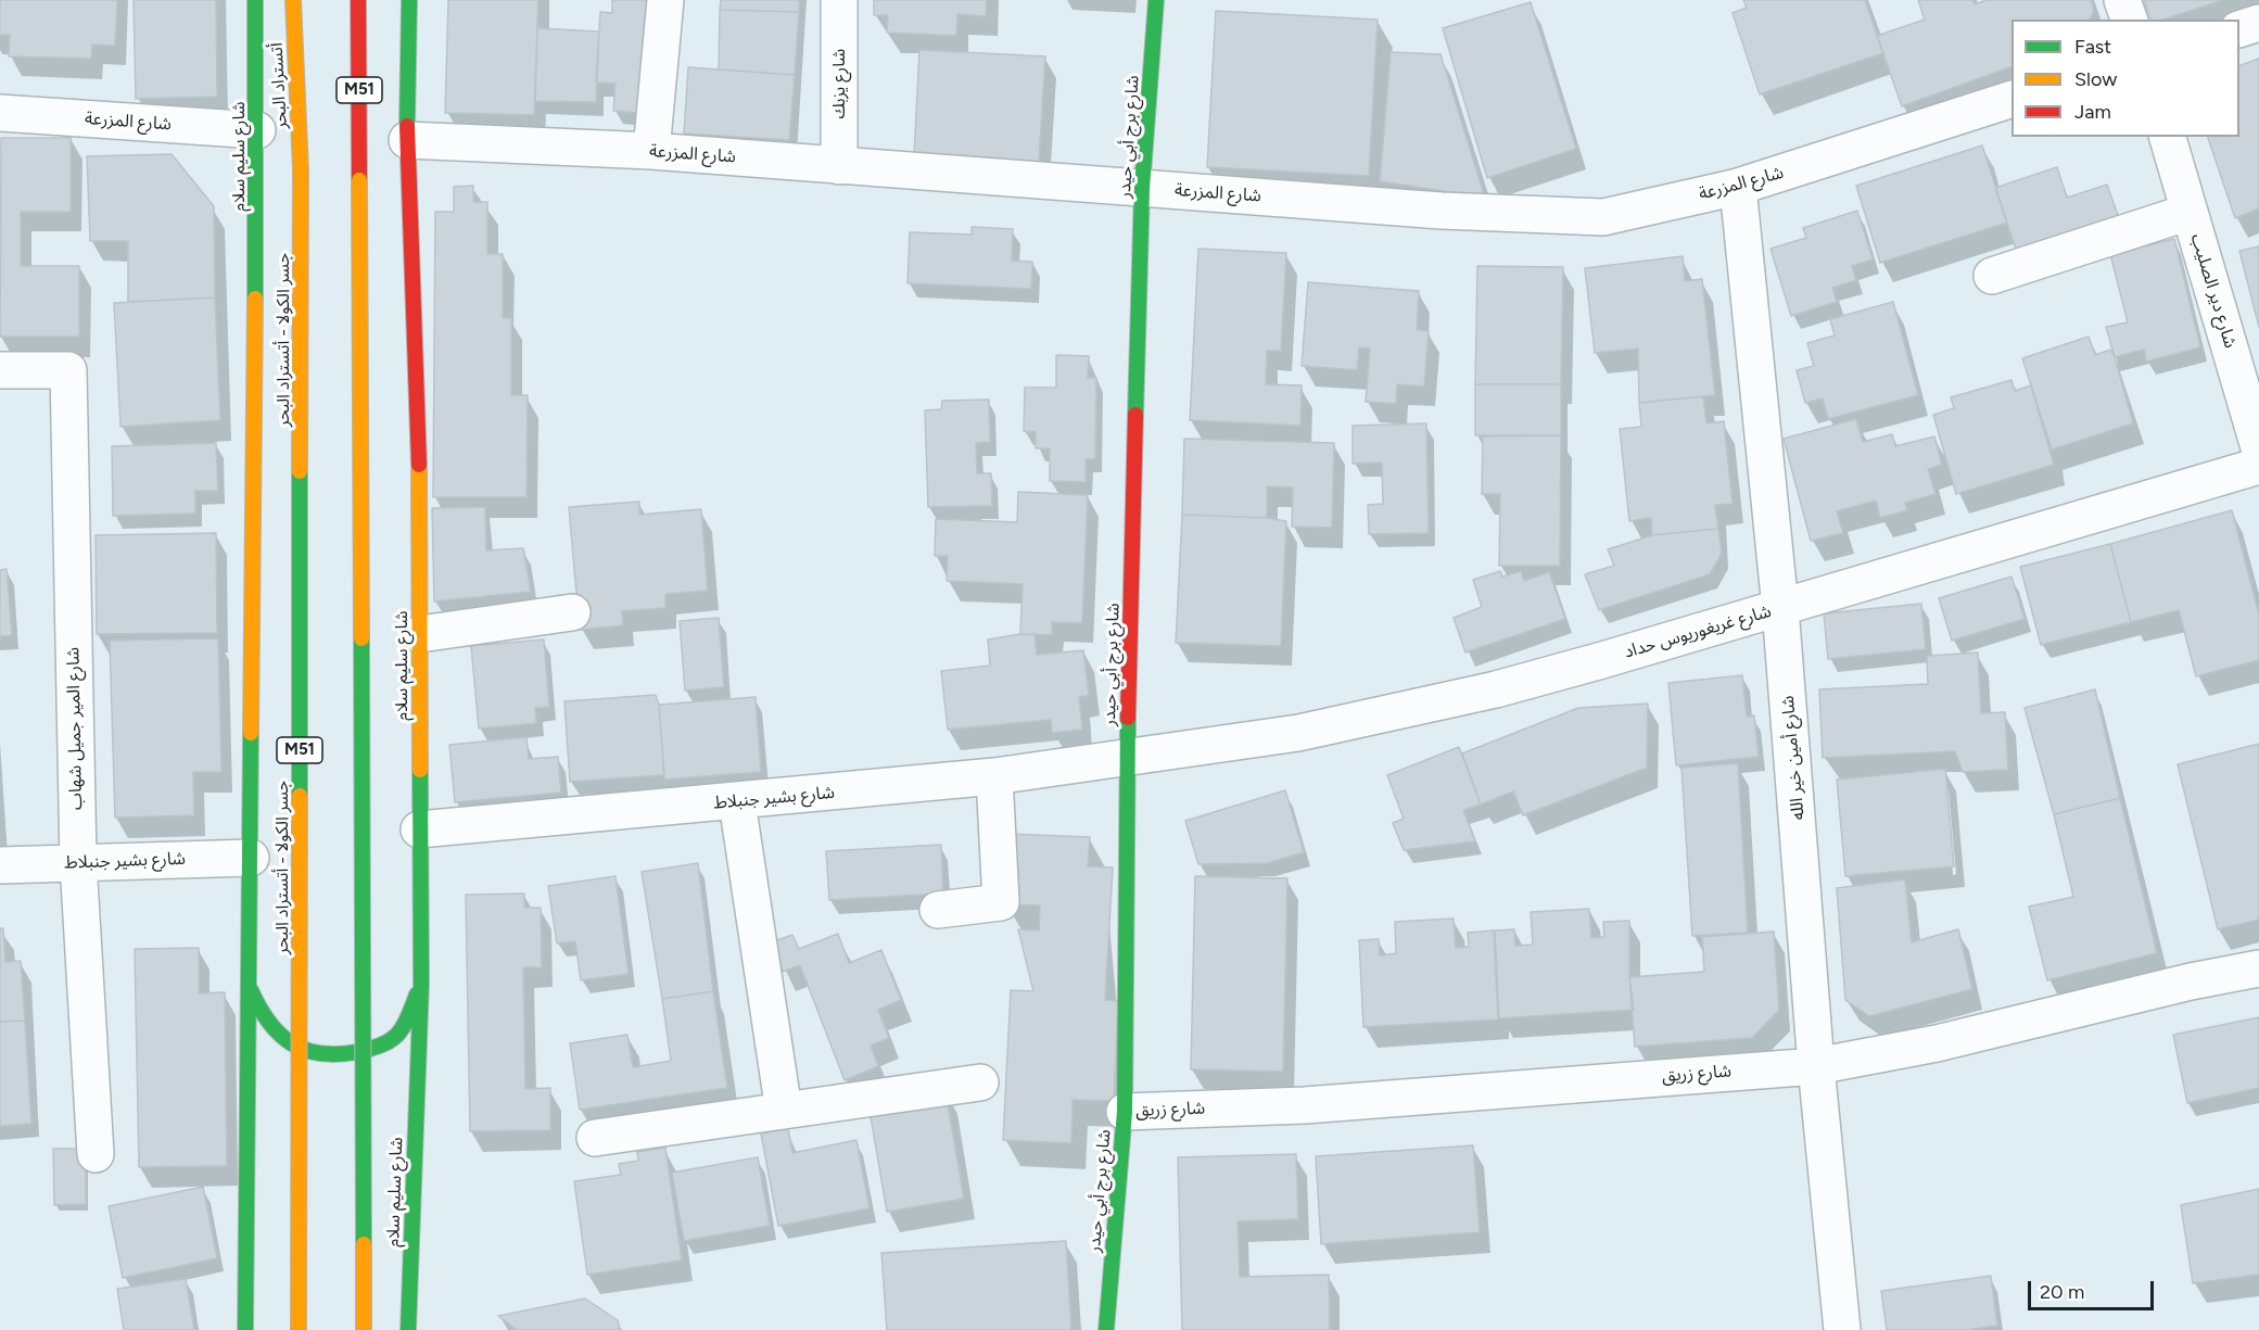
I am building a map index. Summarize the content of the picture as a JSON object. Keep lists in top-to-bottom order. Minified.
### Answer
{"streets":{"main road":["أتستراد البحر","M51","شارع برج أبي حيدر","شارع سليم سلام","جسر الكولا - أتستراد البحر"],"street":["شارع يزبك","شارع المزرعة","شارع دير الصليب","شارع غريغوريوس حداد","شارع المير جميل شهاب","شارع أمين خير الله","شارع بشير جنبلاط","شارع زريق"]},"crossings":[["شارع يزبك","شارع المزرعة"],["أتستراد البحر","جسر الكولا - أتستراد البحر"],["شارع المزرعة","شارع برج أبي حيدر"],["شارع المزرعة","شارع سليم سلام"],["شارع المزرعة","شارع أمين خير الله"],["شارع برج أبي حيدر","شارع غريغوريوس حداد"],["شارع برج أبي حيدر","شارع بشير جنبلاط"],["شارع برج أبي حيدر","شارع زريق"],["شارع سليم سلام","شارع بشير جنبلاط"],["شارع غريغوريوس حداد","شارع أمين خير الله"],["شارع غريغوريوس حداد","شارع بشير جنبلاط"],["شارع المير جميل شهاب","شارع بشير جنبلاط"],["شارع أمين خير الله","شارع زريق"]],"legend":["Fast","Slow","Jam"],"scale_bar":"20 m"}
